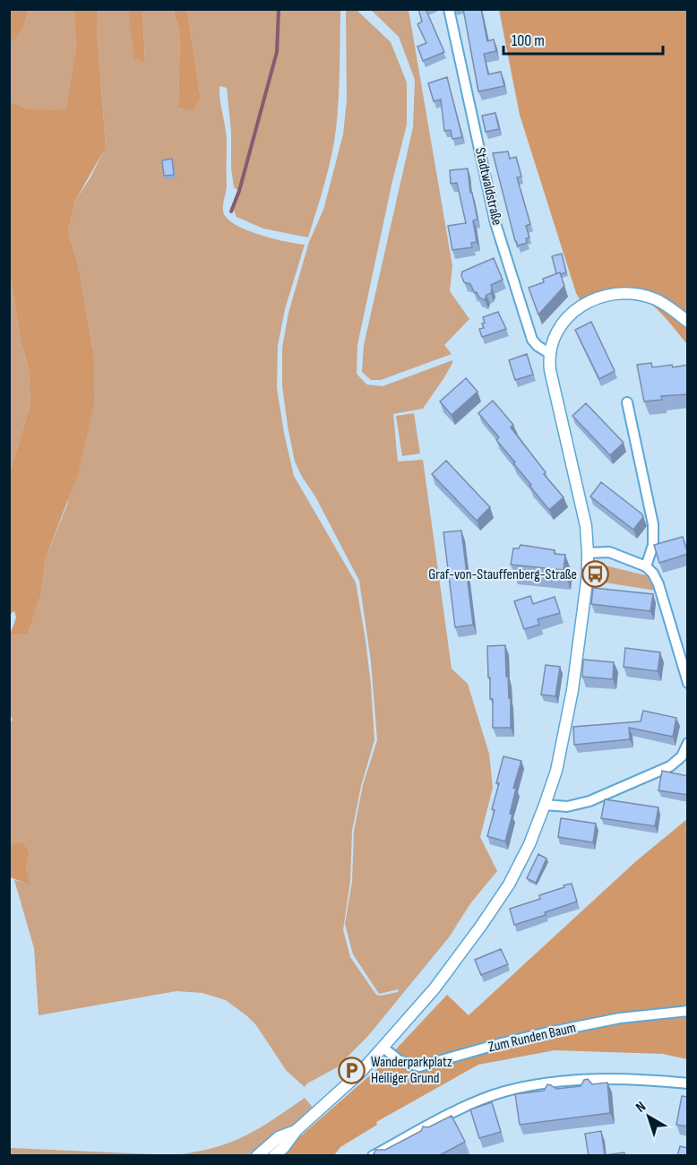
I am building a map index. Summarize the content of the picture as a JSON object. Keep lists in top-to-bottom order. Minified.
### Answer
{"streets":{"street":["Stadtwaldstraße","Zum Runden Baum"]},"places":{"bus stop":["Graf-von-Stauffenberg-Straße"],"parking":["Wanderparkplatz Heiliger Grund"]},"scale_bar":"100 m","north":"top left"}
